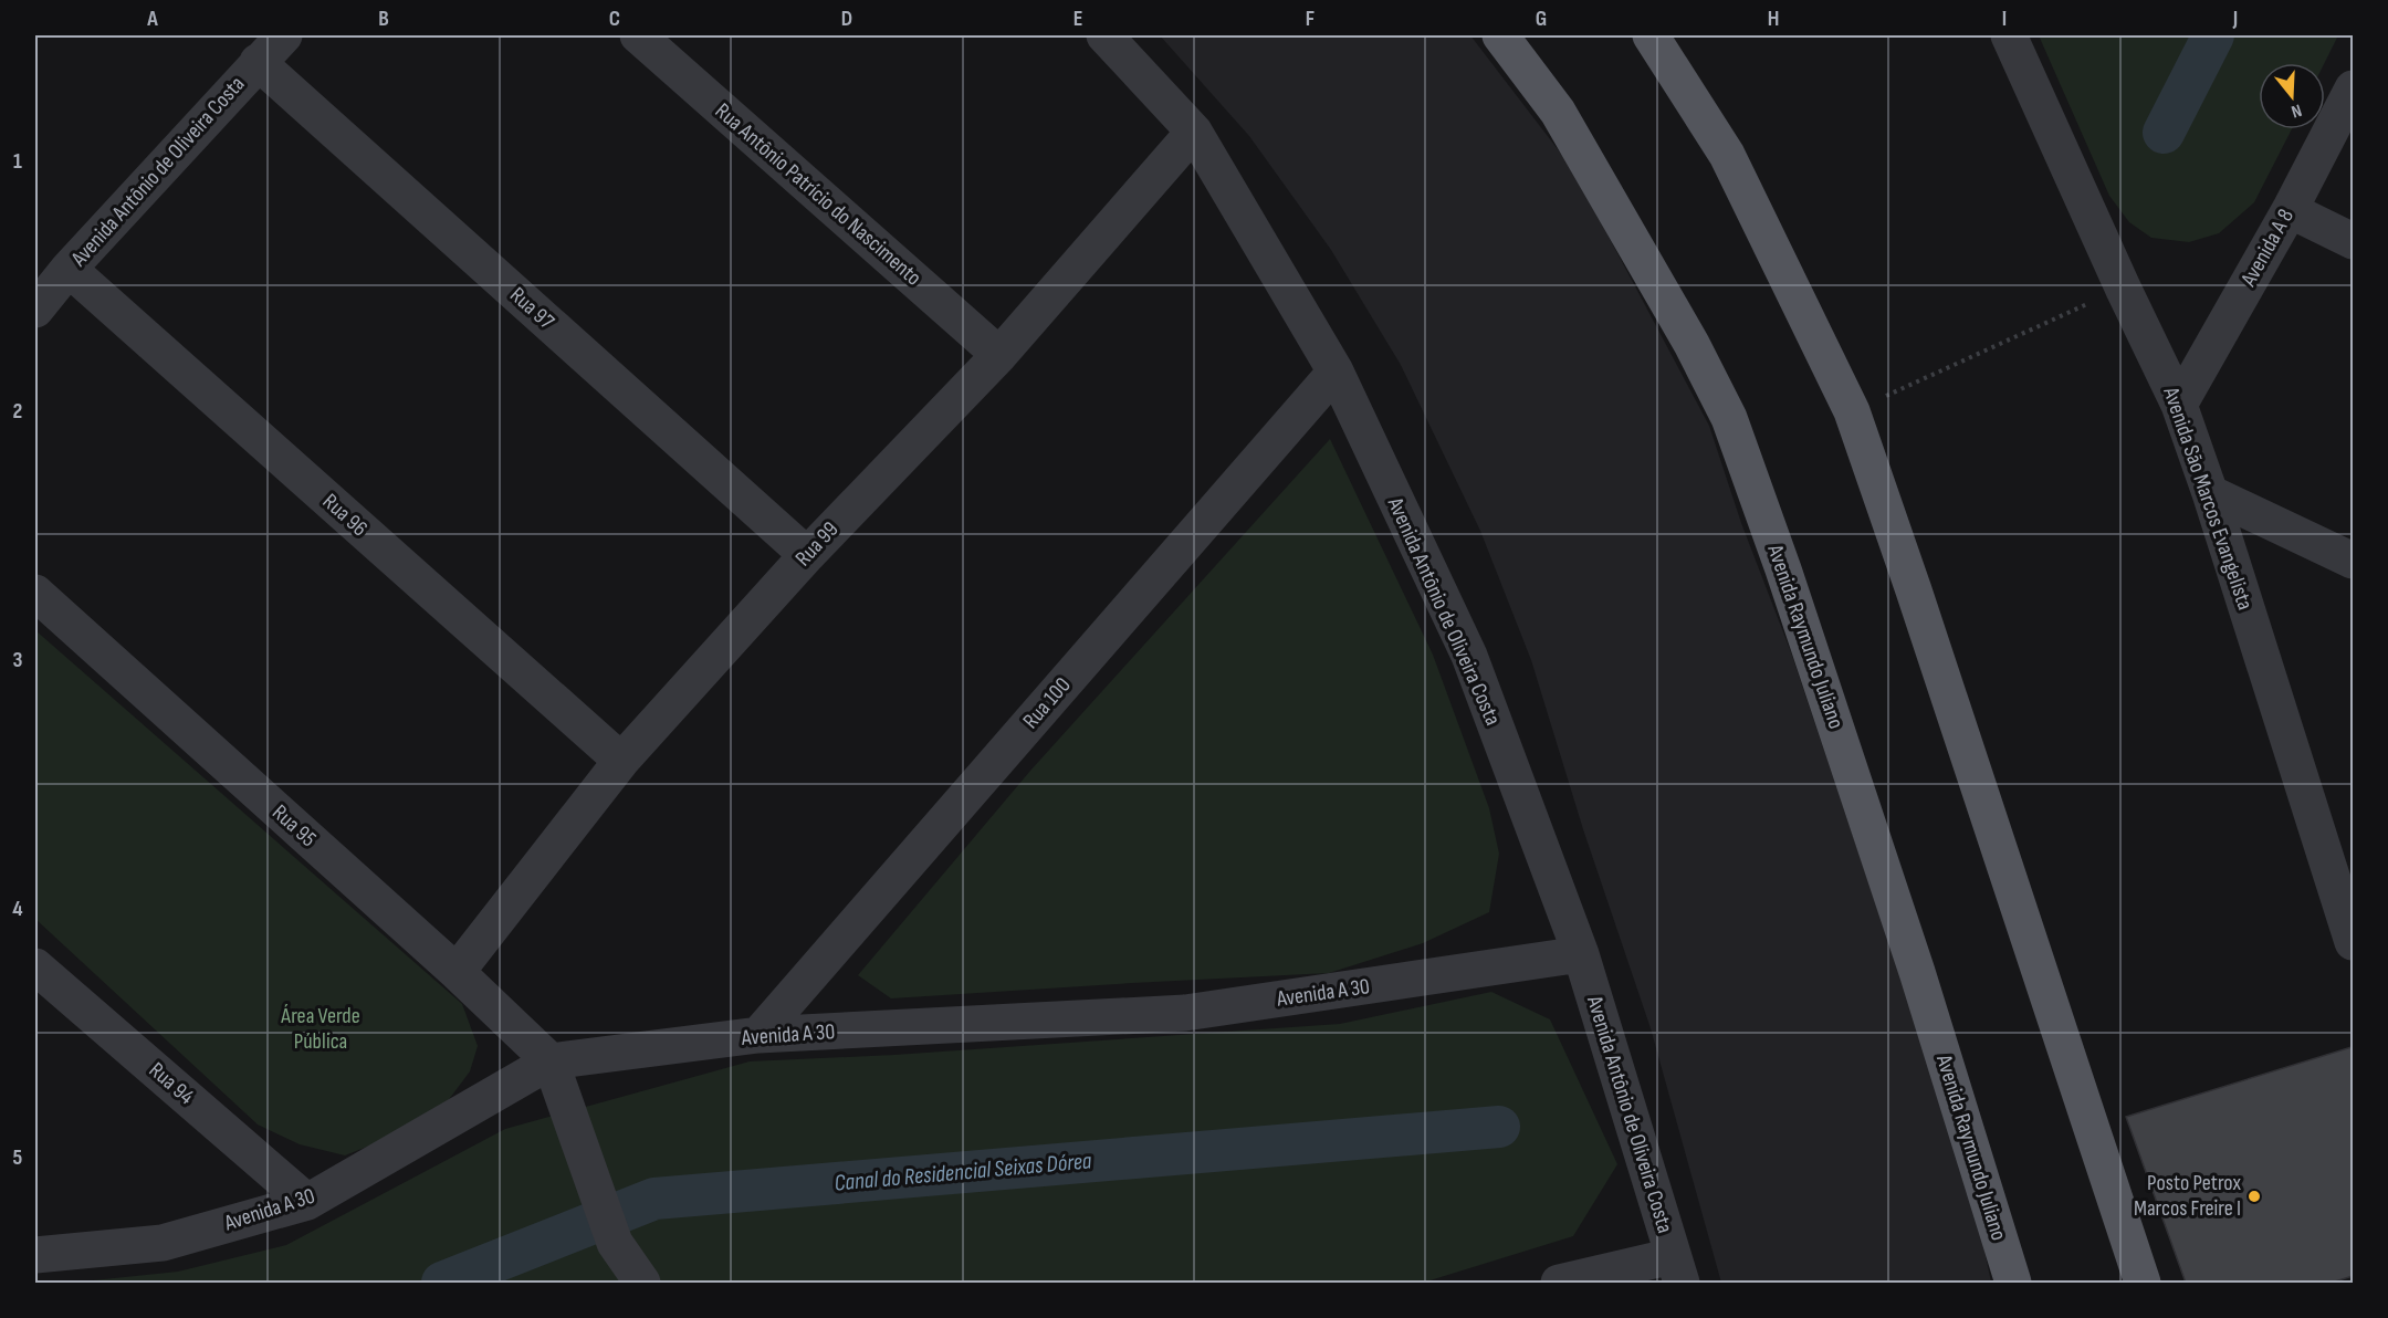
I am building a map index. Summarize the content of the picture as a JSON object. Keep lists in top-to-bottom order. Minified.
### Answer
{"streets":{"main road":["Avenida Raymundo Juliano"],"street":["Avenida Antônio de Oliveira Costa","Rua Antônio Patrício do Nascimento","Avenida A 8","Rua 97","Avenida São Marcos Evangelista","Rua 96","Rua 99","Rua 100","Rua 95","Avenida A 30","Rua 94"]},"crossings":[["Avenida Antônio de Oliveira Costa","Rua 97"],["Avenida Antônio de Oliveira Costa","Rua 96"],["Avenida Antônio de Oliveira Costa","Rua 99"],["Avenida Antônio de Oliveira Costa","Rua 100"],["Avenida Antônio de Oliveira Costa","Avenida A 30"],["Rua Antônio Patrício do Nascimento","Rua 99"],["Avenida A 8","Avenida São Marcos Evangelista"],["Rua 97","Rua 99"],["Rua 96","Rua 99"],["Rua 99","Rua 95"],["Rua 100","Avenida A 30"],["Rua 95","Avenida A 30"],["Avenida A 30","Rua 94"]],"water":["Canal do Residencial Seixas Dórea"],"parks":["Área Verde Pública"],"places":["Posto Petrox Marcos Freire I"],"north":"bottom","grid":{"columns":["A","B","C","D","E","F","G","H","I","J"],"rows":["1","2","3","4","5"]}}
